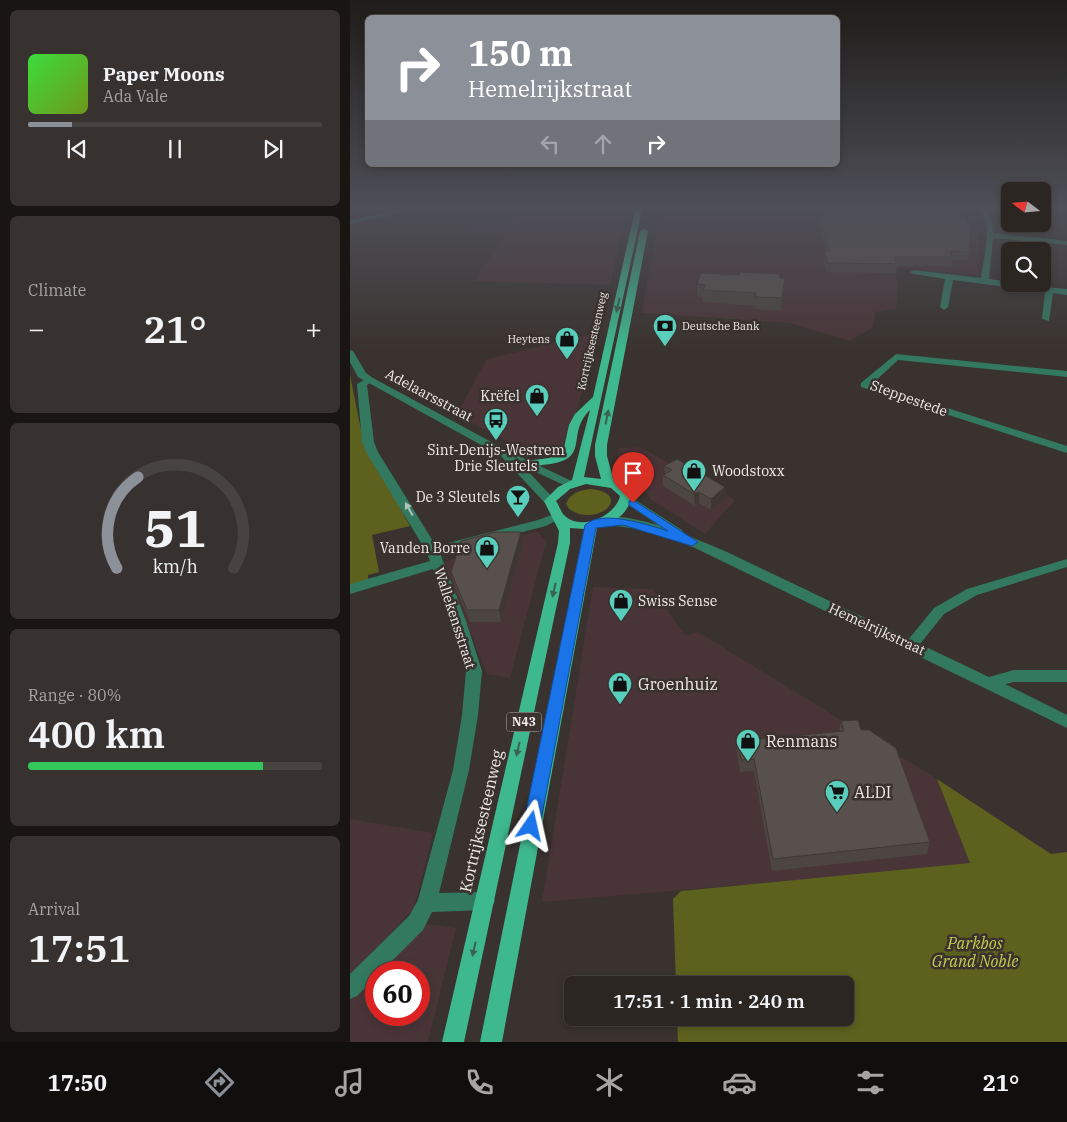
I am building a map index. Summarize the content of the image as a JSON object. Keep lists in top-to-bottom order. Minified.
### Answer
{"streets":{"main road":["Kortrijksesteenweg","N43"],"street":["Adelaarsstraat","Steppestede","Wallekensstraat","Hemelrijkstraat"]},"crossings":[["Kortrijksesteenweg","Adelaarsstraat"],["Kortrijksesteenweg","Hemelrijkstraat"],["Kortrijksesteenweg","N43"],["Adelaarsstraat","Wallekensstraat"],["Adelaarsstraat","Hemelrijkstraat"],["Adelaarsstraat","N43"],["Hemelrijkstraat","N43"]],"parks":["Parkbos Grand Noble"],"places":{"bank":["Deutsche Bank"],"shop":["Heytens","Krëfel","Woodstoxx","Vanden Borre","Swiss Sense","Groenhuiz","Renmans"],"bus stop":["Sint-Denijs-Westrem Drie Sleutels"],"bar":["De 3 Sleutels"],"supermarket":["ALDI"]},"north":"left","page":{"turn":["150 m","Hemelrijkstraat"],"song":["Paper Moons","Ada Vale"],"tile":["Climate",["Range · 80%","400 km"],["Arrival","17:51"]],"heat":["−","21°","+"],"limit":"60","trip":"17:51 · 1 min · 240 m","tabs":["17:50","21°"],"gauge":["51","km/h"]}}
